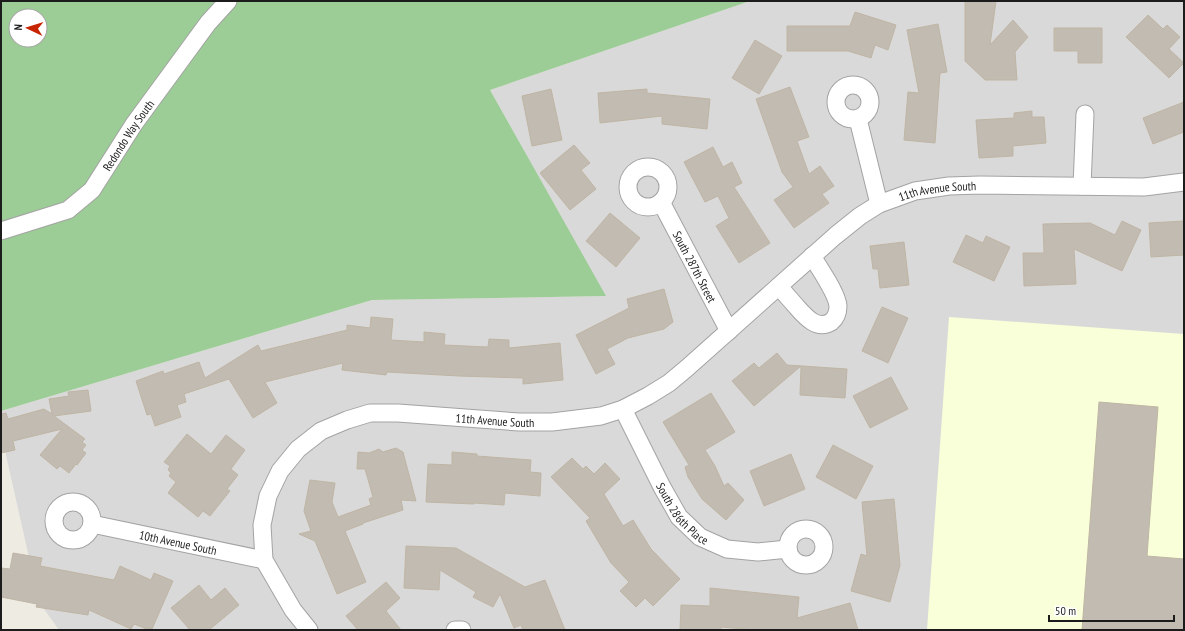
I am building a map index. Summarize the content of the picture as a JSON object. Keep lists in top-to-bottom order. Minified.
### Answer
{"streets":{"street":["Redondo Way South","11th Avenue South","South 287th Street","South 286th Place","10th Avenue South"]},"crossings":[["11th Avenue South","South 287th Street"],["11th Avenue South","South 286th Place"],["11th Avenue South","10th Avenue South"]],"scale_bar":"50 m","north":"left"}
